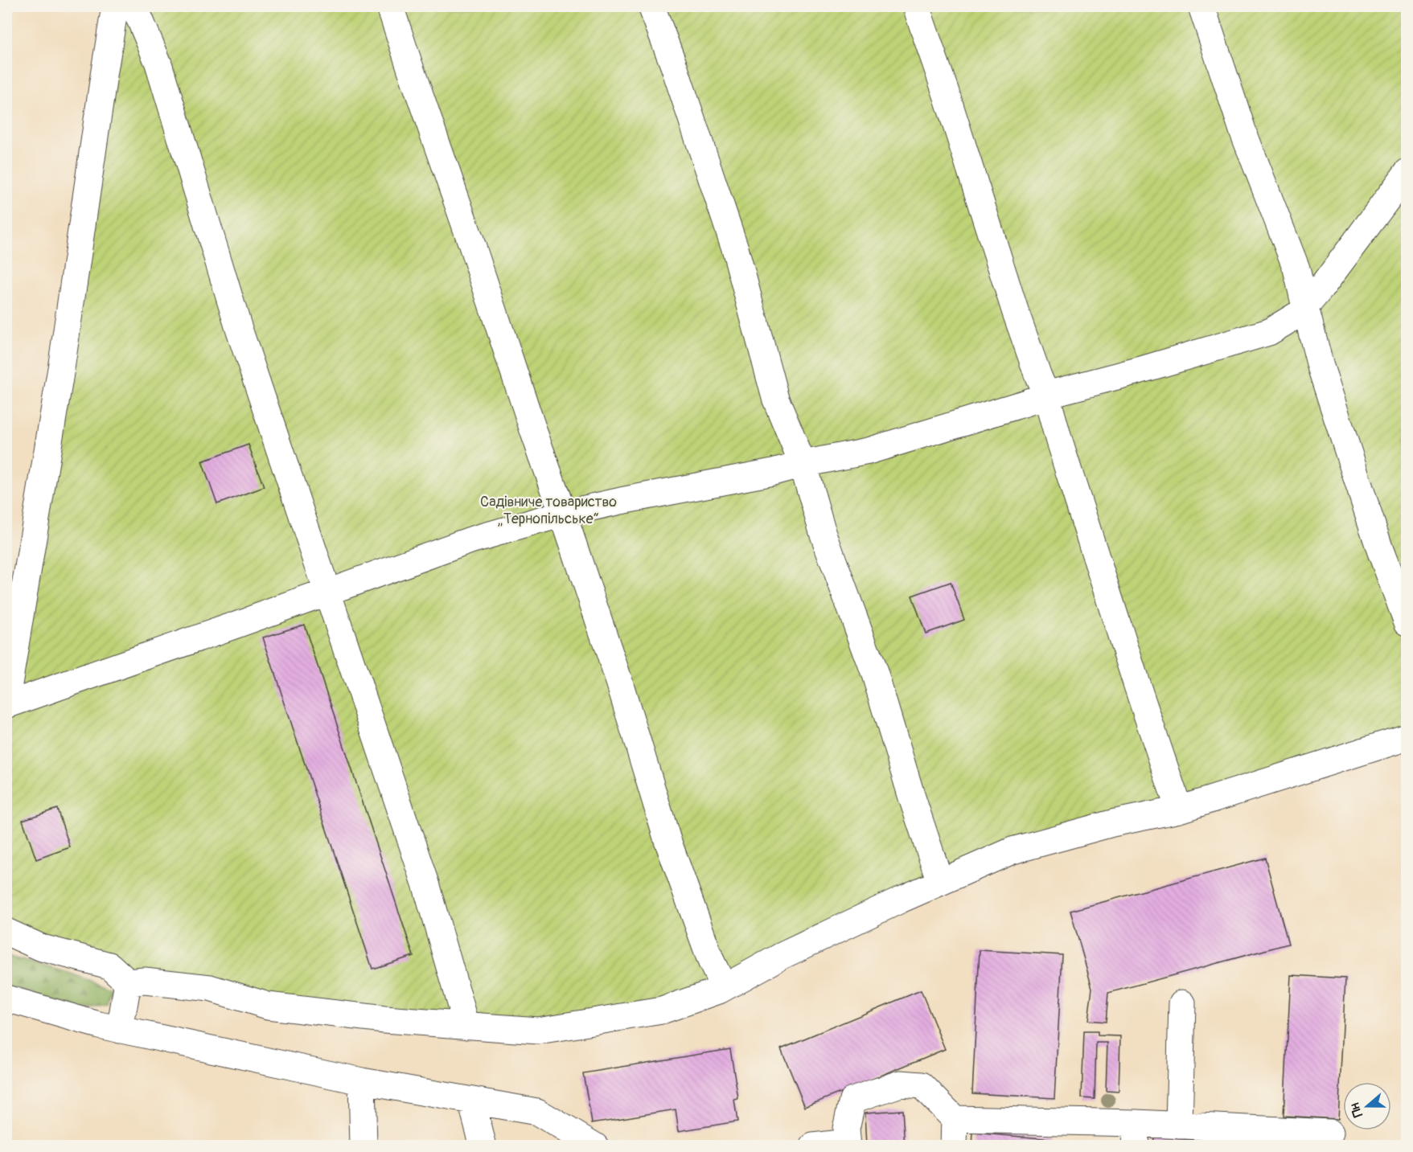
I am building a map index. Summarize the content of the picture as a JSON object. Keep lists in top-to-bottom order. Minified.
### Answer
{"parks":["Садівниче товариство „Тернопільське“"],"north":"left"}
